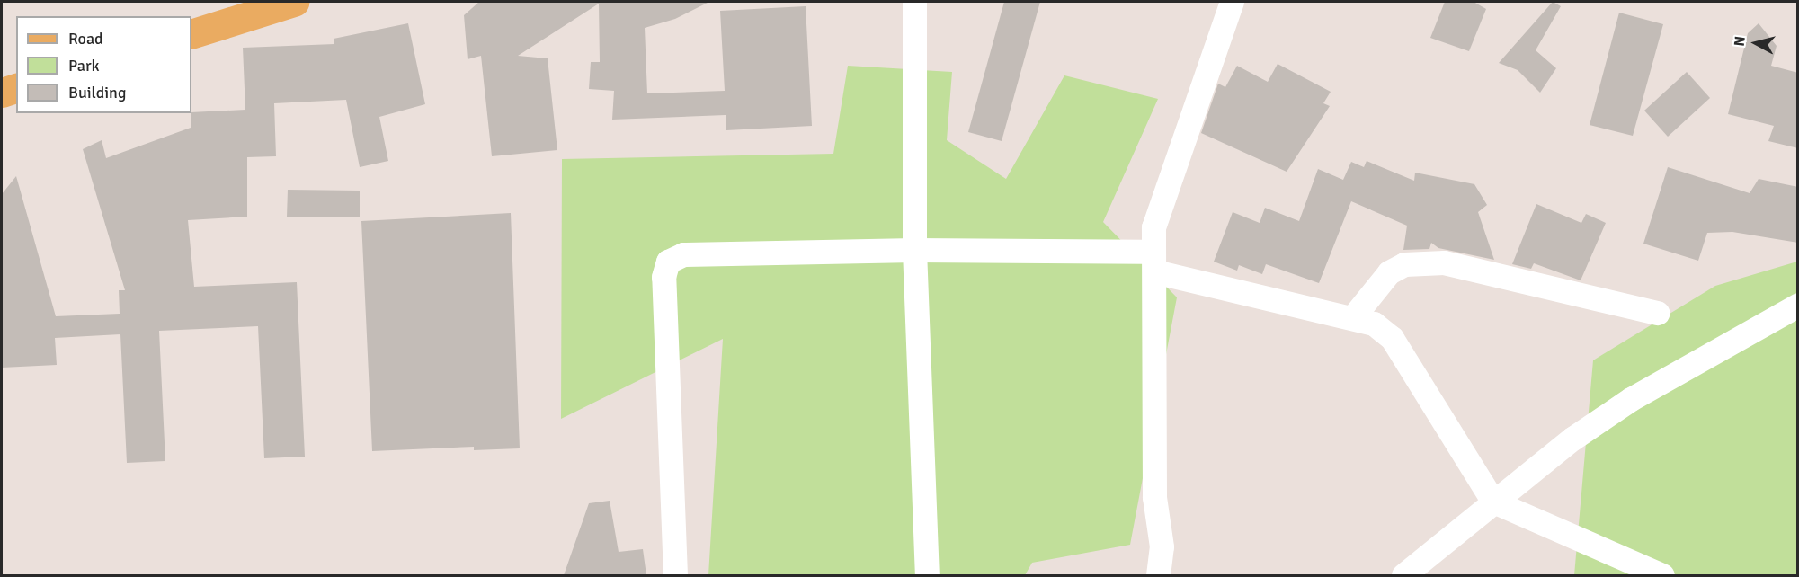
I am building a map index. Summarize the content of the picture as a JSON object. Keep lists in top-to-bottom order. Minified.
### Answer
{"legend":["Road","Park","Building"],"north":"left"}
